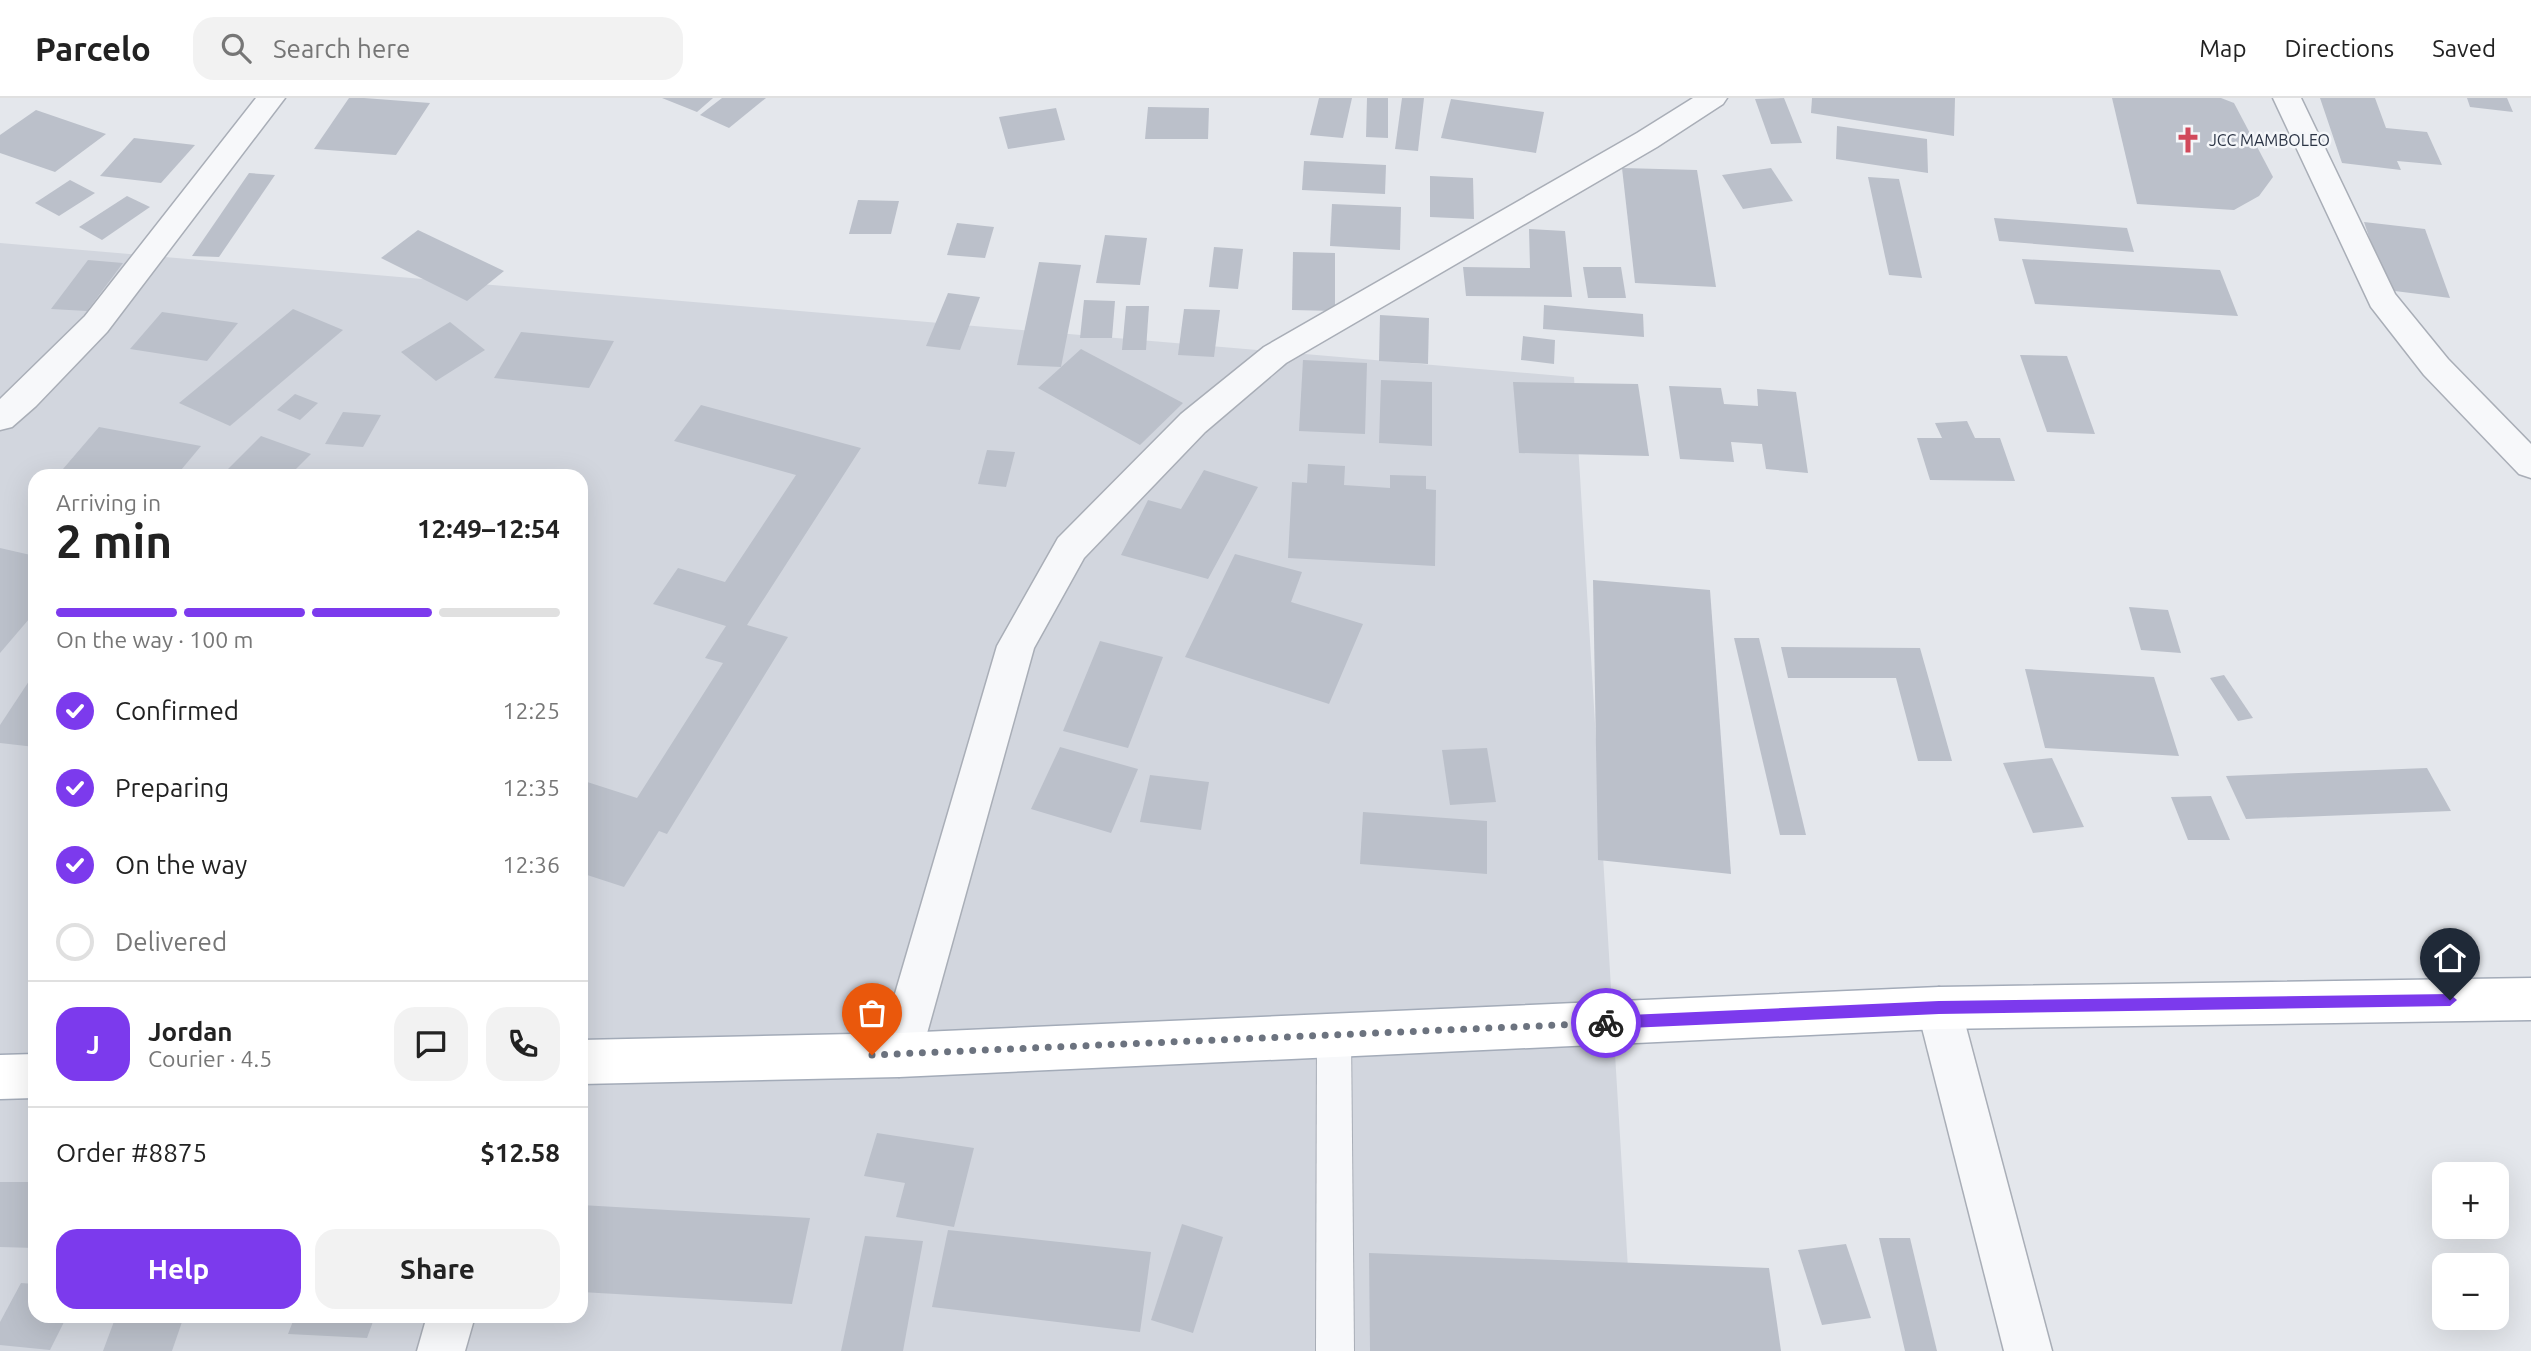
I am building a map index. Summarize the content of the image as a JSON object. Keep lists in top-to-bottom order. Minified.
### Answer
{"places":{"church":["JCC MAMBOLEO"]},"page":{"header":"Parcelo","search":"Search here","nav":["Map","Directions","Saved"],"heading":["2 min","Arriving in","12:49–12:54"],"panel":["Jordan","Courier · 4.5","Order #8875","$12.58"],"bar":"On the way · 100 m","list":[["Confirmed","12:25"],["Preparing","12:35"],["On the way","12:36"],"Delivered"],"round":"J","map_buttons":["+","−"],"buttons":["Help","Share"]}}
